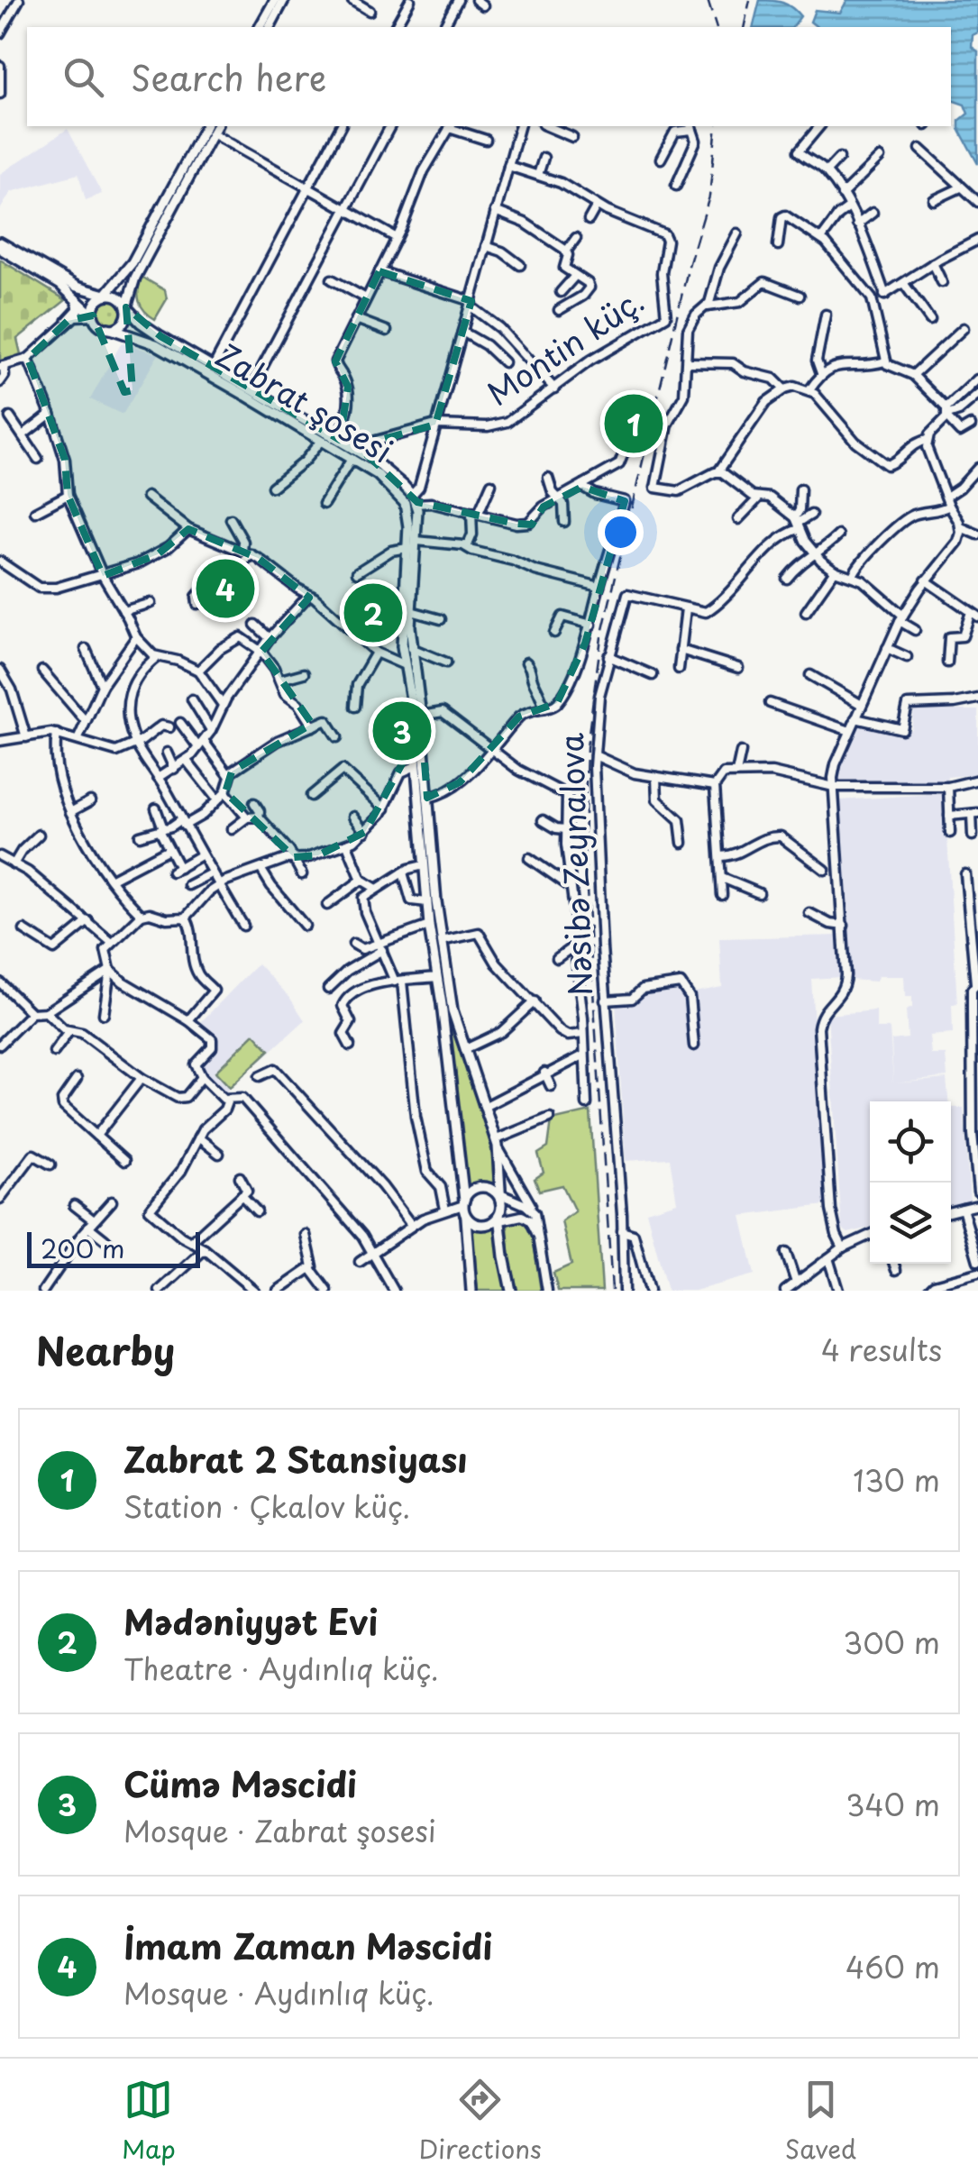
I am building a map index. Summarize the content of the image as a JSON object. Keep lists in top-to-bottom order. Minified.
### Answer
{"streets":{"main road":["Zabrat şosesi"],"street":["Montin küç.","Nəsibə Zeynalova"]},"crossings":[["Montin küç.","Zabrat şosesi"]],"scale_bar":"200 m","page":{"search":"Search here","pins":["1","4","2","3"],"scale":"200 m","heading":["Nearby","4 results"],"list":[{"mark":"1","name":"Zabrat 2 Stansiyası","note":"Station · Çkalov küç.","value":"130 m"},{"mark":"2","name":"Mədəniyyət Evi","note":"Theatre · Aydınlıq küç.","value":"300 m"},{"mark":"3","name":"Cümə Məscidi","note":"Mosque · Zabrat şosesi","value":"340 m"},{"mark":"4","name":"İmam Zaman Məscidi","note":"Mosque · Aydınlıq küç.","value":"460 m"}],"nav":["Map","Directions","Saved"]}}
